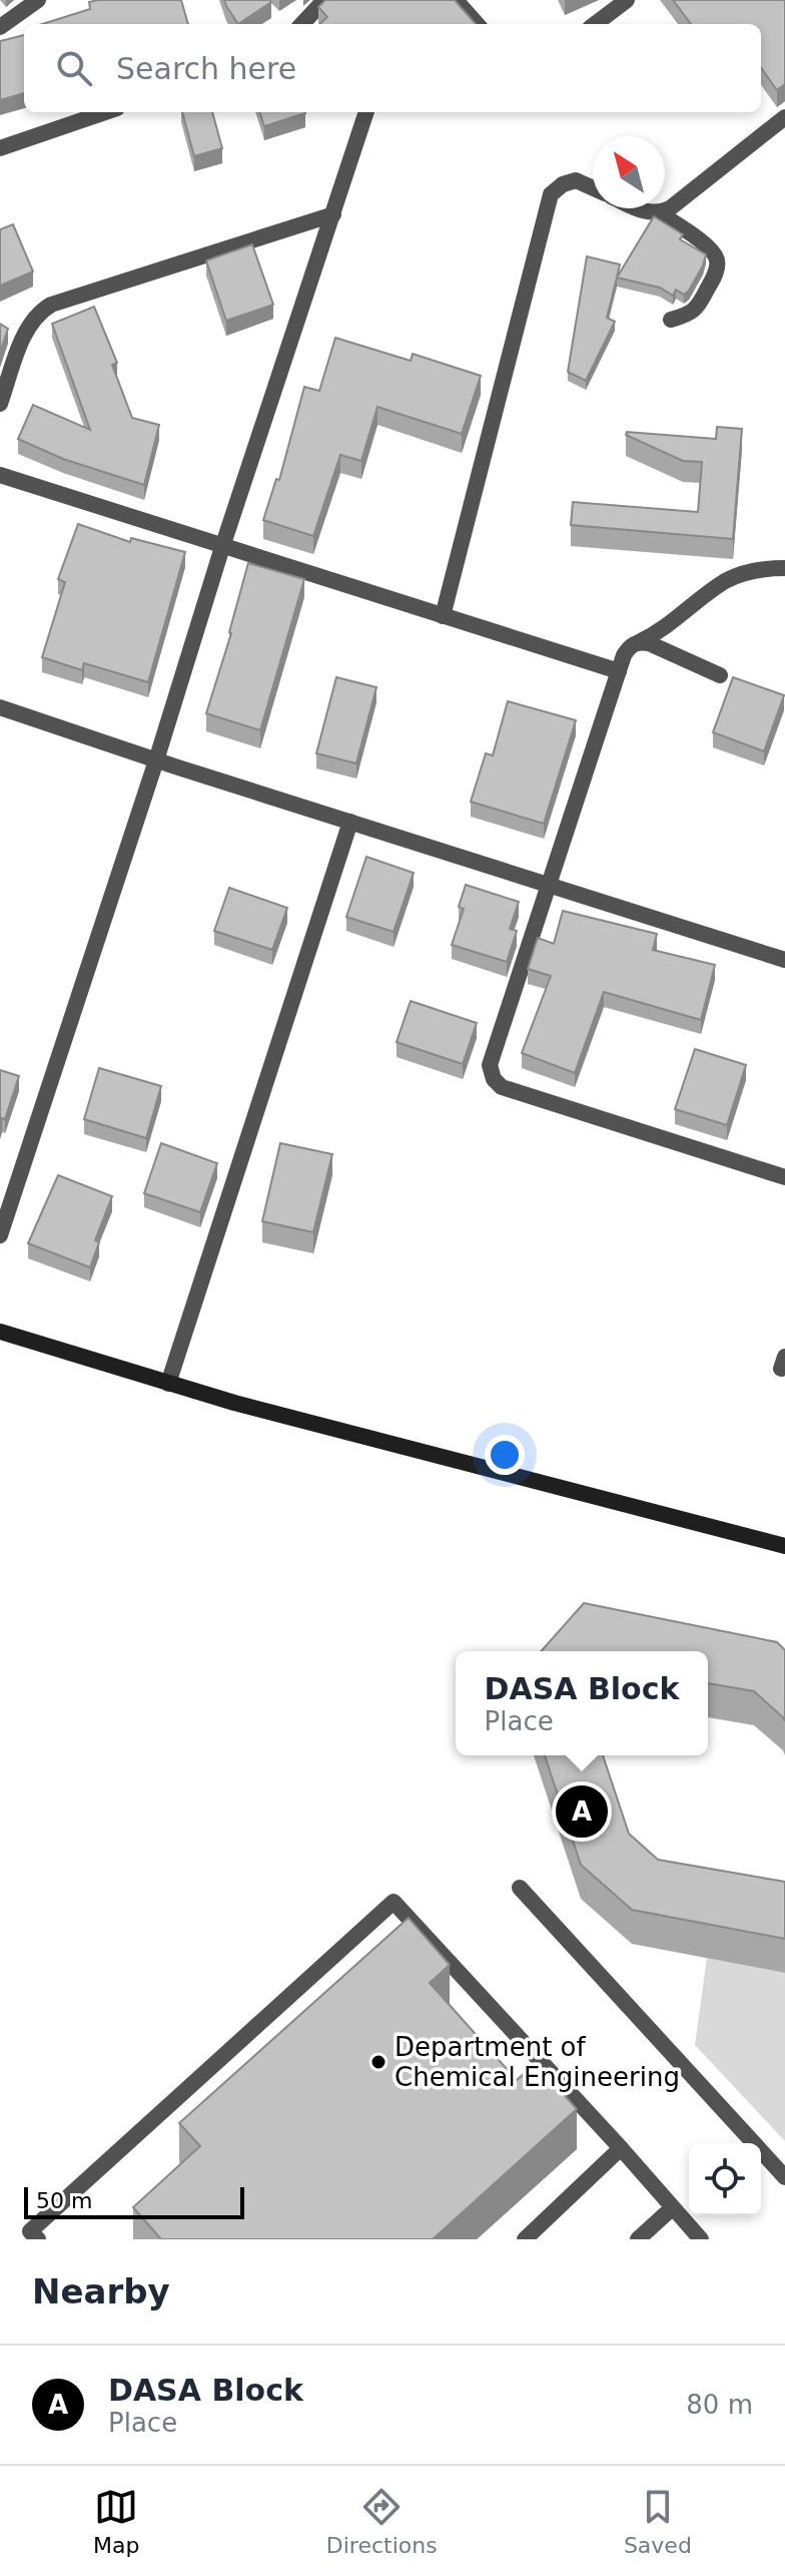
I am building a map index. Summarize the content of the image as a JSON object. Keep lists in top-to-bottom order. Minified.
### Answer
{"places":["Department of Chemical Engineering"],"scale_bar":"50 m","north":"top left","page":{"search":"Search here","popup":["DASA Block","Place"],"pins":"A","scale":"50 m","heading":"Nearby","list":[{"mark":"A","name":"DASA Block","note":"Place","value":"80 m"}],"nav":["Map","Directions","Saved"]}}
